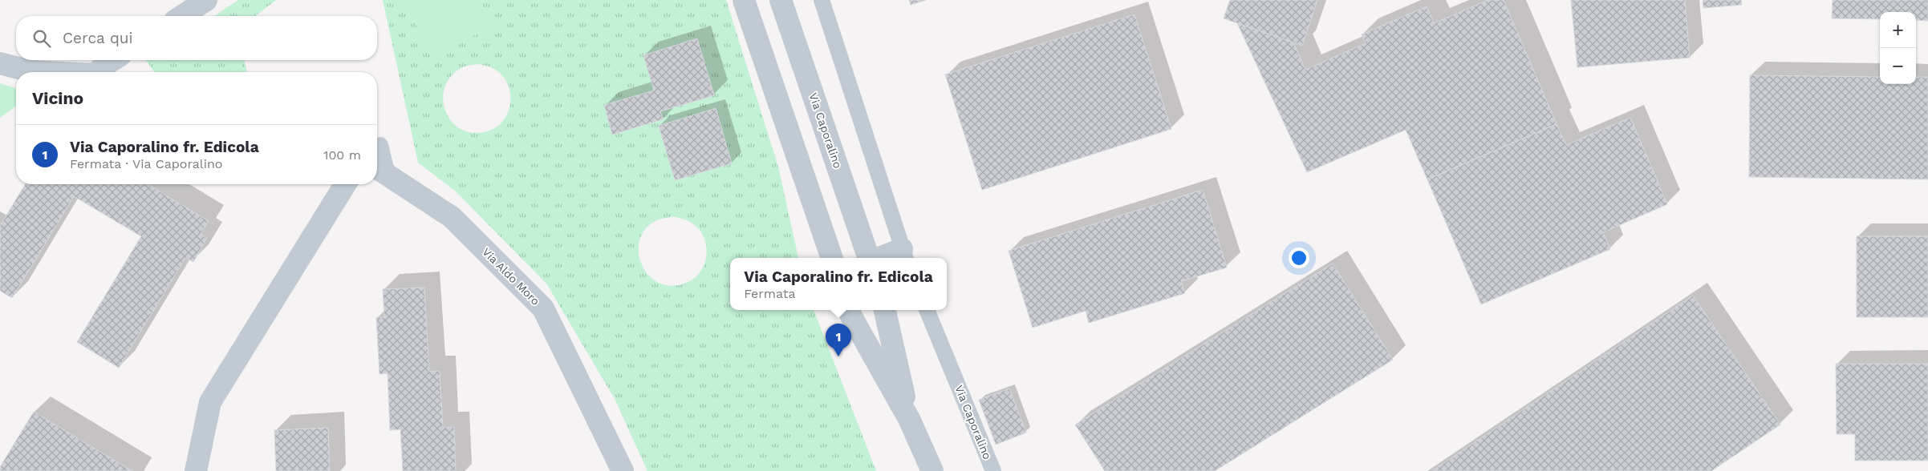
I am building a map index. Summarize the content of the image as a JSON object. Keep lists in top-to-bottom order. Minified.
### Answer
{"streets":{"street":["Via Caporalino","Via Aldo Moro"]},"page":{"map_buttons":["+","−"],"search":"Cerca qui","heading":"Vicino","list":[{"mark":"1","name":"Via Caporalino fr. Edicola","note":"Fermata · Via Caporalino","value":"100 m"}],"popup":["Via Caporalino fr. Edicola","Fermata"],"pins":"1"}}
